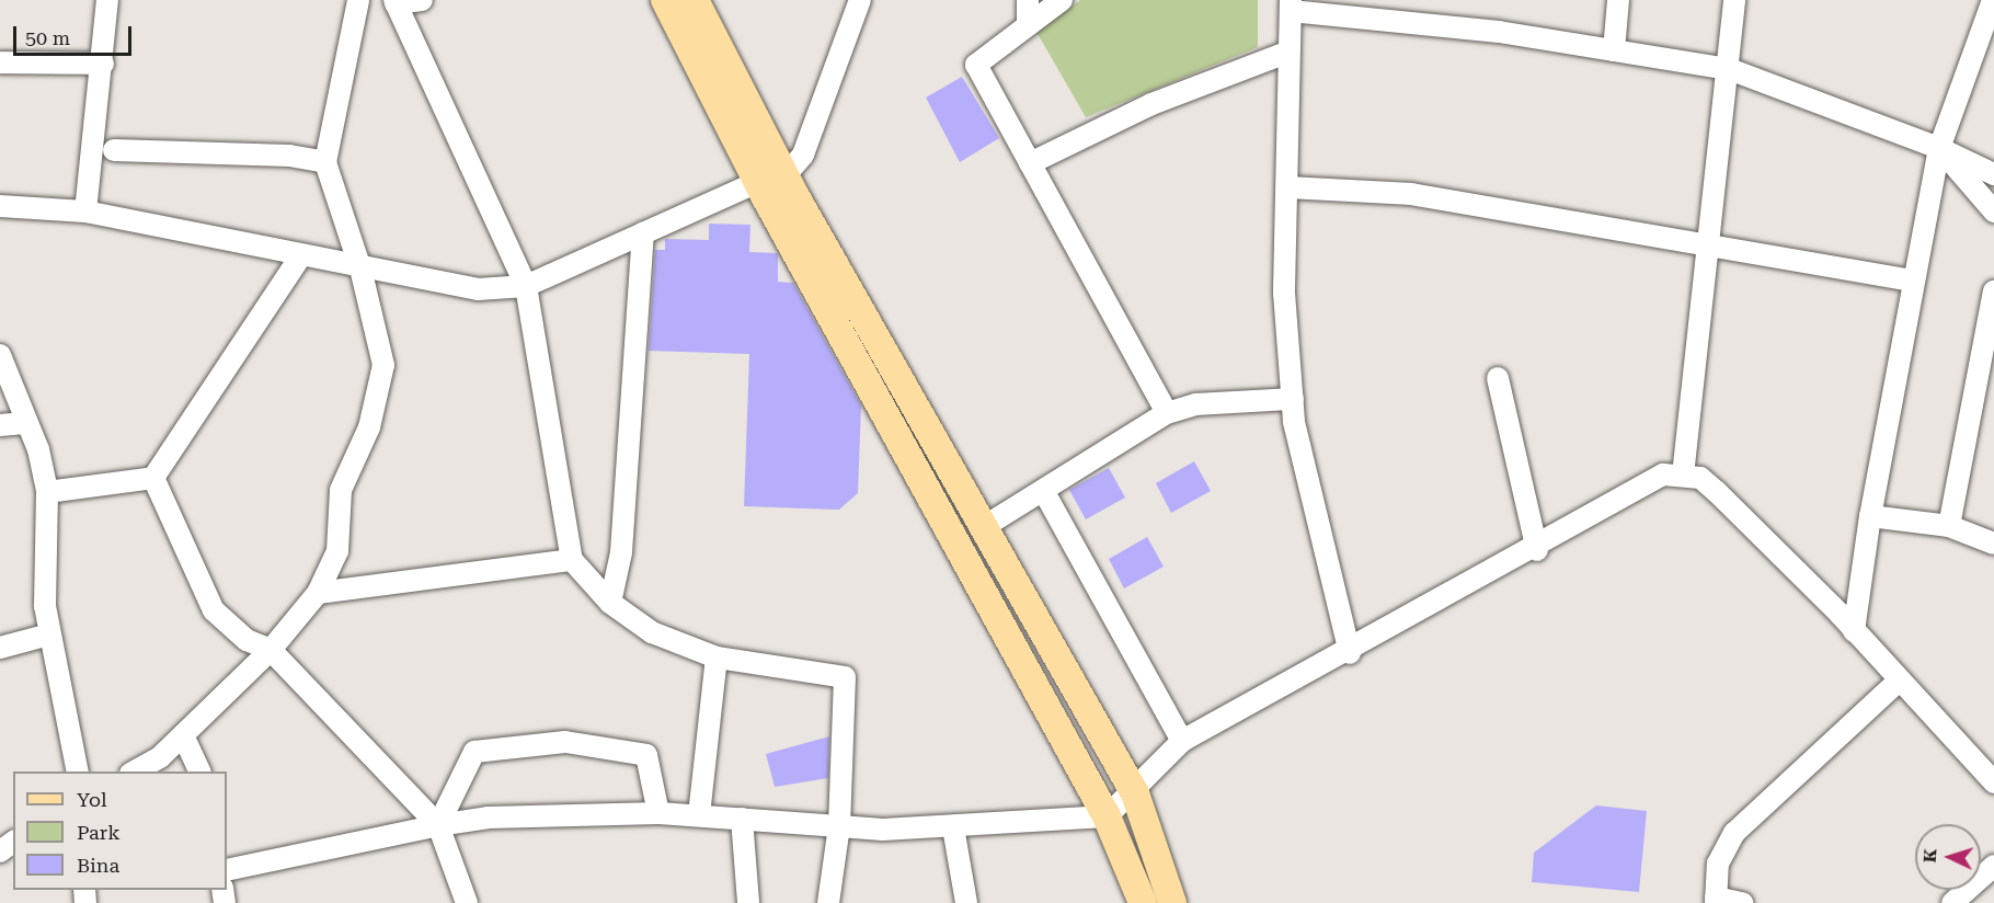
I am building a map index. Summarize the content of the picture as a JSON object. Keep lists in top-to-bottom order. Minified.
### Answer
{"legend":["Yol","Park","Bina"],"scale_bar":"50 m","north":"left"}
